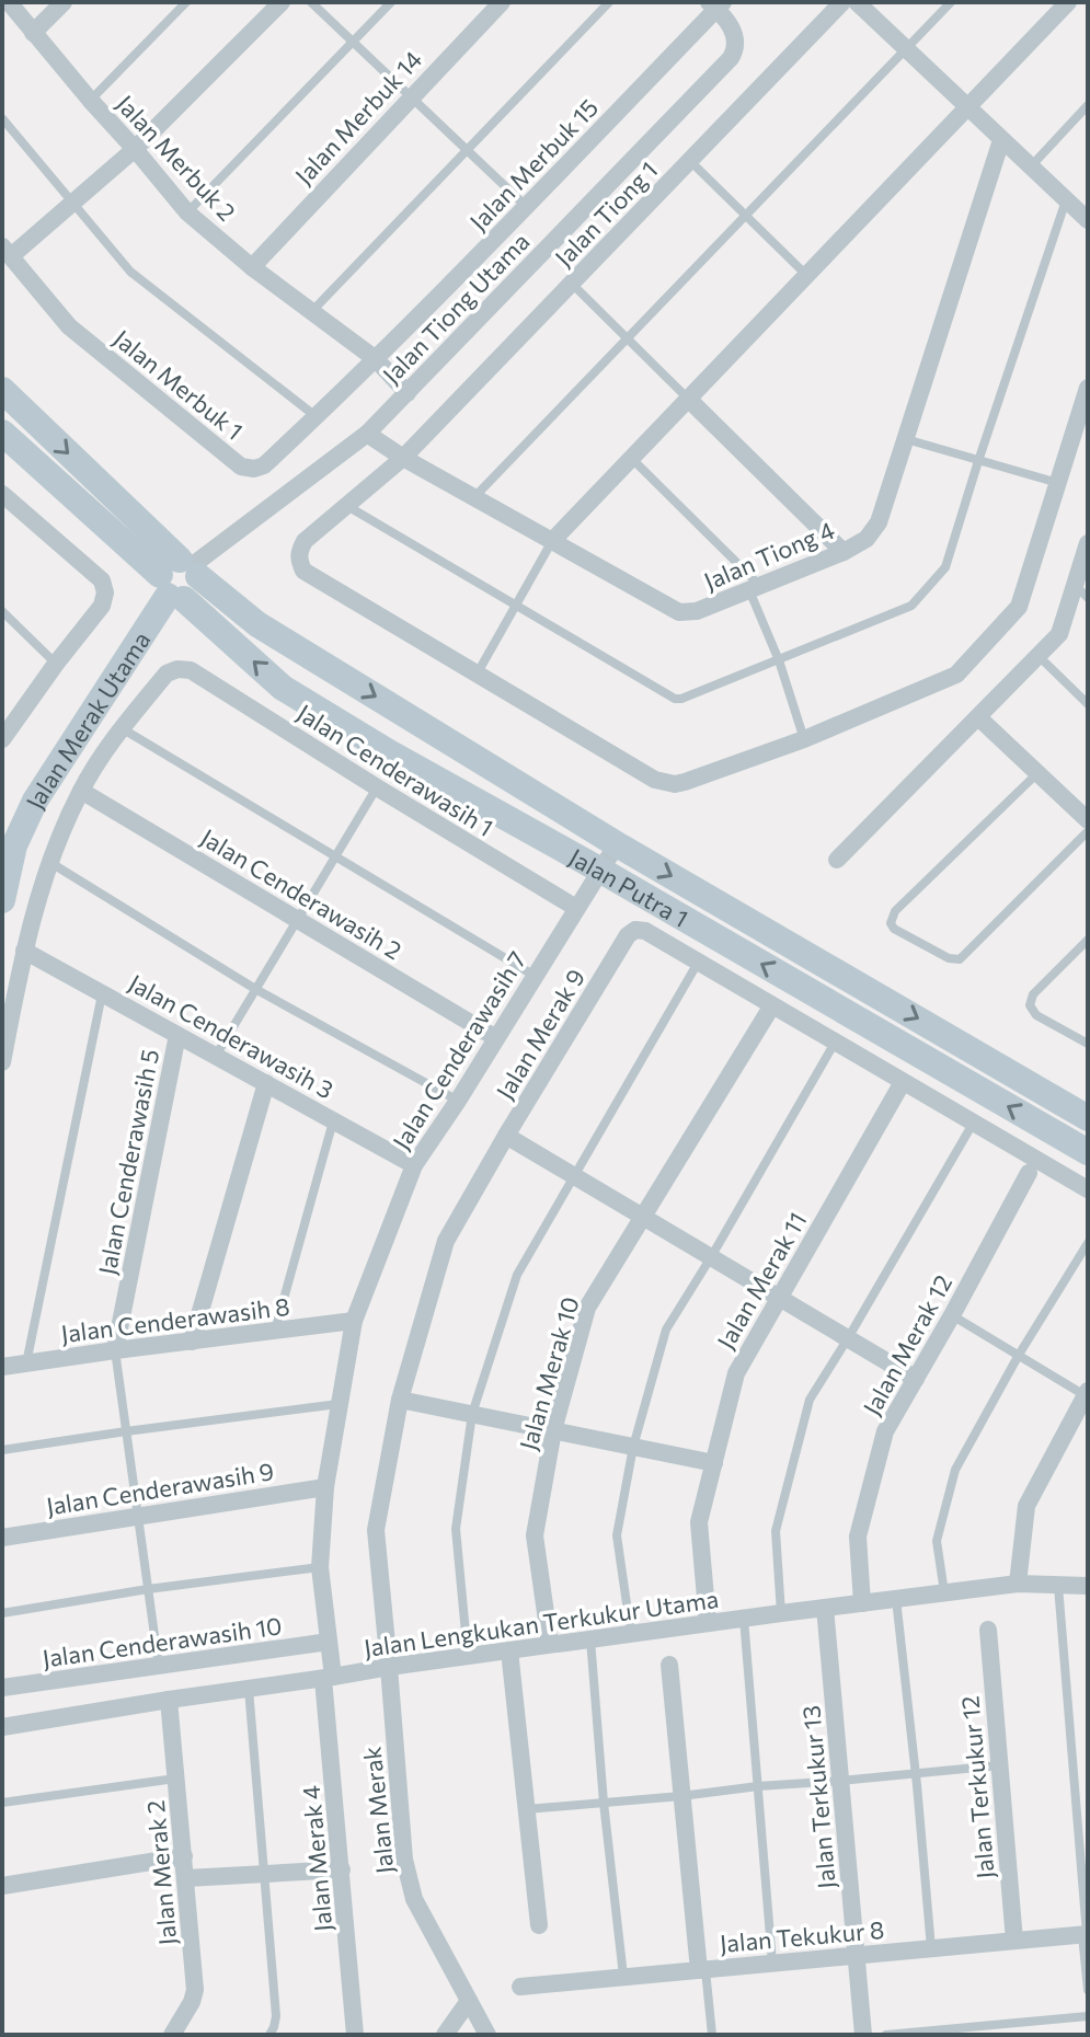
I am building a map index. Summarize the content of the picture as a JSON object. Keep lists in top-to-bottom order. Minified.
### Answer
{"streets":{"main road":["Jalan Merak Utama","Jalan Putra 1"],"street":["Jalan Merbuk 14","Jalan Merbuk 2","Jalan Merbuk 15","Jalan Tiong 1","Jalan Tiong Utama","Jalan Merbuk 1","Jalan Tiong 4","Jalan Cenderawasih 1","Jalan Cenderawasih 2","Jalan Merak 9","Jalan Cenderawasih 3","Jalan Cenderawasih 7","Jalan Cenderawasih 5","Jalan Merak 11","Jalan Cenderawasih 8","Jalan Merak 12","Jalan Merak 10","Jalan Cenderawasih 9","Jalan Lengkukan Terkukur Utama","Jalan Cenderawasih 10","Jalan Terkukur 12","Jalan Terkukur 13","Jalan Merak","Jalan Merak 4","Jalan Merak 2","Jalan Tekukur 8"]},"crossings":[["Jalan Merbuk 14","Jalan Merbuk 2"],["Jalan Merbuk 2","Jalan Merbuk 15"],["Jalan Merbuk 2","Jalan Tiong Utama"],["Jalan Merbuk 2","Jalan Merbuk 1"],["Jalan Merbuk 15","Jalan Tiong Utama"],["Jalan Merbuk 15","Jalan Merbuk 1"],["Jalan Tiong 1","Jalan Tiong 4"],["Jalan Tiong Utama","Jalan Tiong 4"],["Jalan Tiong Utama","Jalan Merak Utama"],["Jalan Tiong Utama","Jalan Putra 1"],["Jalan Merak Utama","Jalan Putra 1"],["Jalan Cenderawasih 1","Jalan Cenderawasih 7"],["Jalan Putra 1","Jalan Cenderawasih 7"],["Jalan Cenderawasih 2","Jalan Cenderawasih 7"],["Jalan Merak 9","Jalan Merak 11"],["Jalan Merak 9","Jalan Merak 10"],["Jalan Merak 9","Jalan Lengkukan Terkukur Utama"],["Jalan Merak 9","Jalan Merak"],["Jalan Cenderawasih 3","Jalan Cenderawasih 7"],["Jalan Cenderawasih 3","Jalan Cenderawasih 5"],["Jalan Cenderawasih 7","Jalan Cenderawasih 8"],["Jalan Cenderawasih 7","Jalan Cenderawasih 9"],["Jalan Cenderawasih 7","Jalan Lengkukan Terkukur Utama"],["Jalan Cenderawasih 7","Jalan Cenderawasih 10"],["Jalan Cenderawasih 7","Jalan Merak 4"],["Jalan Cenderawasih 5","Jalan Cenderawasih 8"],["Jalan Merak 11","Jalan Lengkukan Terkukur Utama"],["Jalan Merak 12","Jalan Lengkukan Terkukur Utama"],["Jalan Merak 10","Jalan Lengkukan Terkukur Utama"],["Jalan Lengkukan Terkukur Utama","Jalan Terkukur 13"],["Jalan Lengkukan Terkukur Utama","Jalan Merak"],["Jalan Lengkukan Terkukur Utama","Jalan Merak 4"],["Jalan Lengkukan Terkukur Utama","Jalan Merak 2"],["Jalan Terkukur 12","Jalan Tekukur 8"],["Jalan Terkukur 13","Jalan Tekukur 8"]]}
